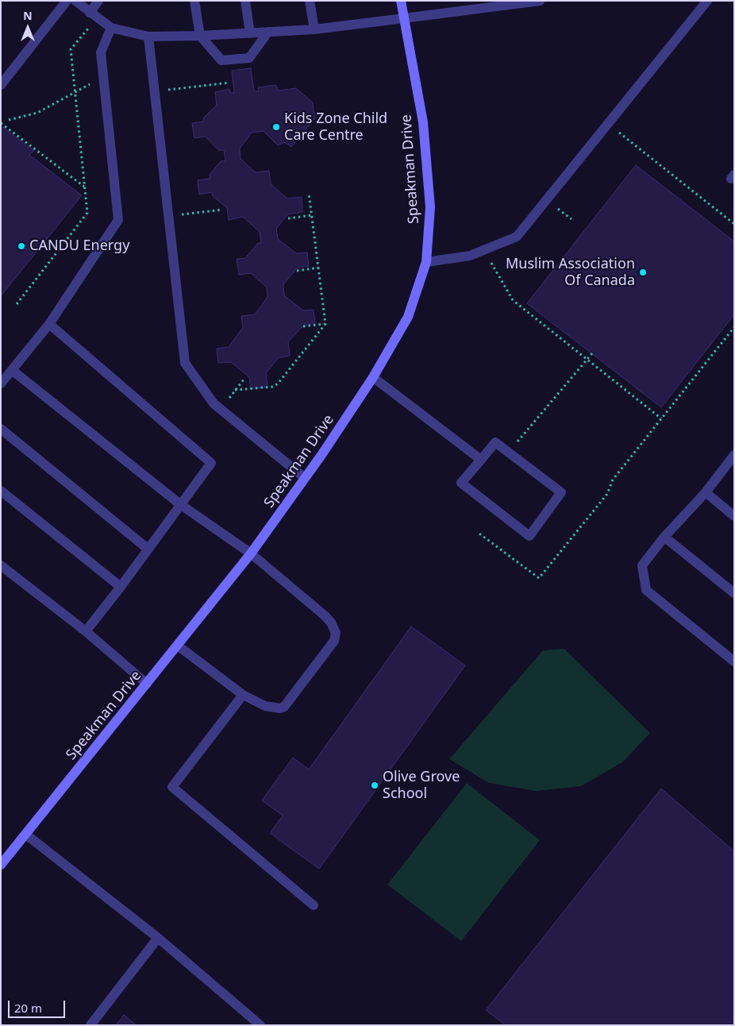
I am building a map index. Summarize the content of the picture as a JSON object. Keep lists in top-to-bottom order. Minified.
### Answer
{"streets":{"street":["Speakman Drive"]},"places":["Kids Zone Child Care Centre","CANDU Energy","Muslim Association Of Canada","Olive Grove School"],"scale_bar":"20 m","north":"top"}
